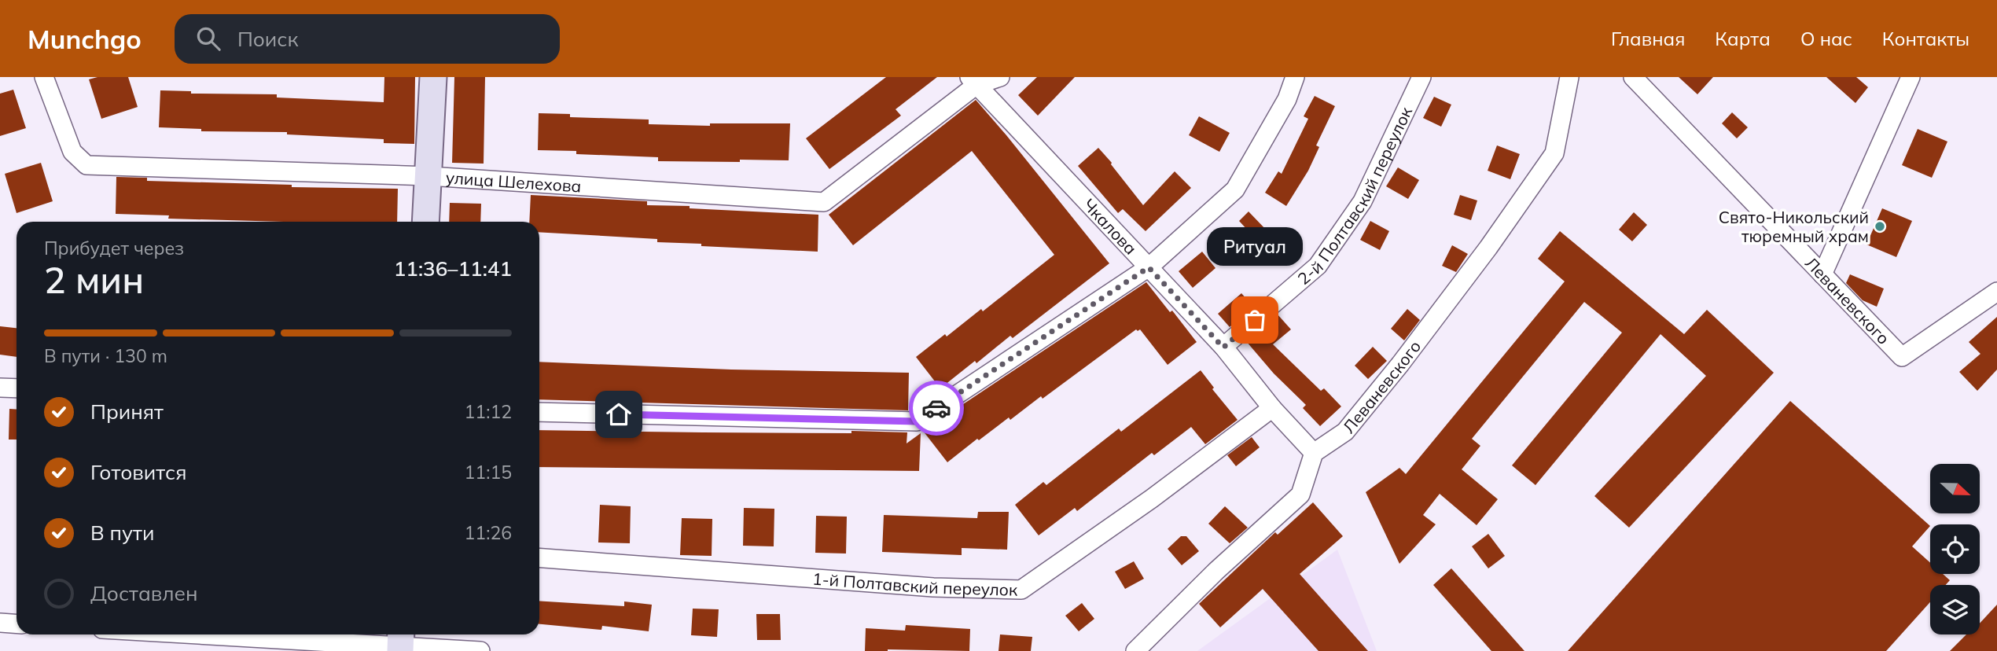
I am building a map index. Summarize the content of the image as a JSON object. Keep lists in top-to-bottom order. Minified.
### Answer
{"streets":{"street":["улица Шелехова","2-й Полтавский переулок","Чкалова","Леваневского","1-й Полтавский переулок"]},"crossings":[["улица Шелехова","Чкалова"],["2-й Полтавский переулок","Чкалова"],["Чкалова","Леваневского"],["Чкалова","1-й Полтавский переулок"]],"places":["Свято-Никольский тюремный храм","Ритуал"],"north":"right","page":{"header":"Munchgo","search":"Поиск","nav":["Главная","Карта","О нас","Контакты"],"heading":["2 мин","Прибудет через","11:36–11:41"],"bubble":"Ритуал","bar":"В пути · 130 m","list":[["Принят","11:12"],["Готовится","11:15"],["В пути","11:26"],"Доставлен"]}}
